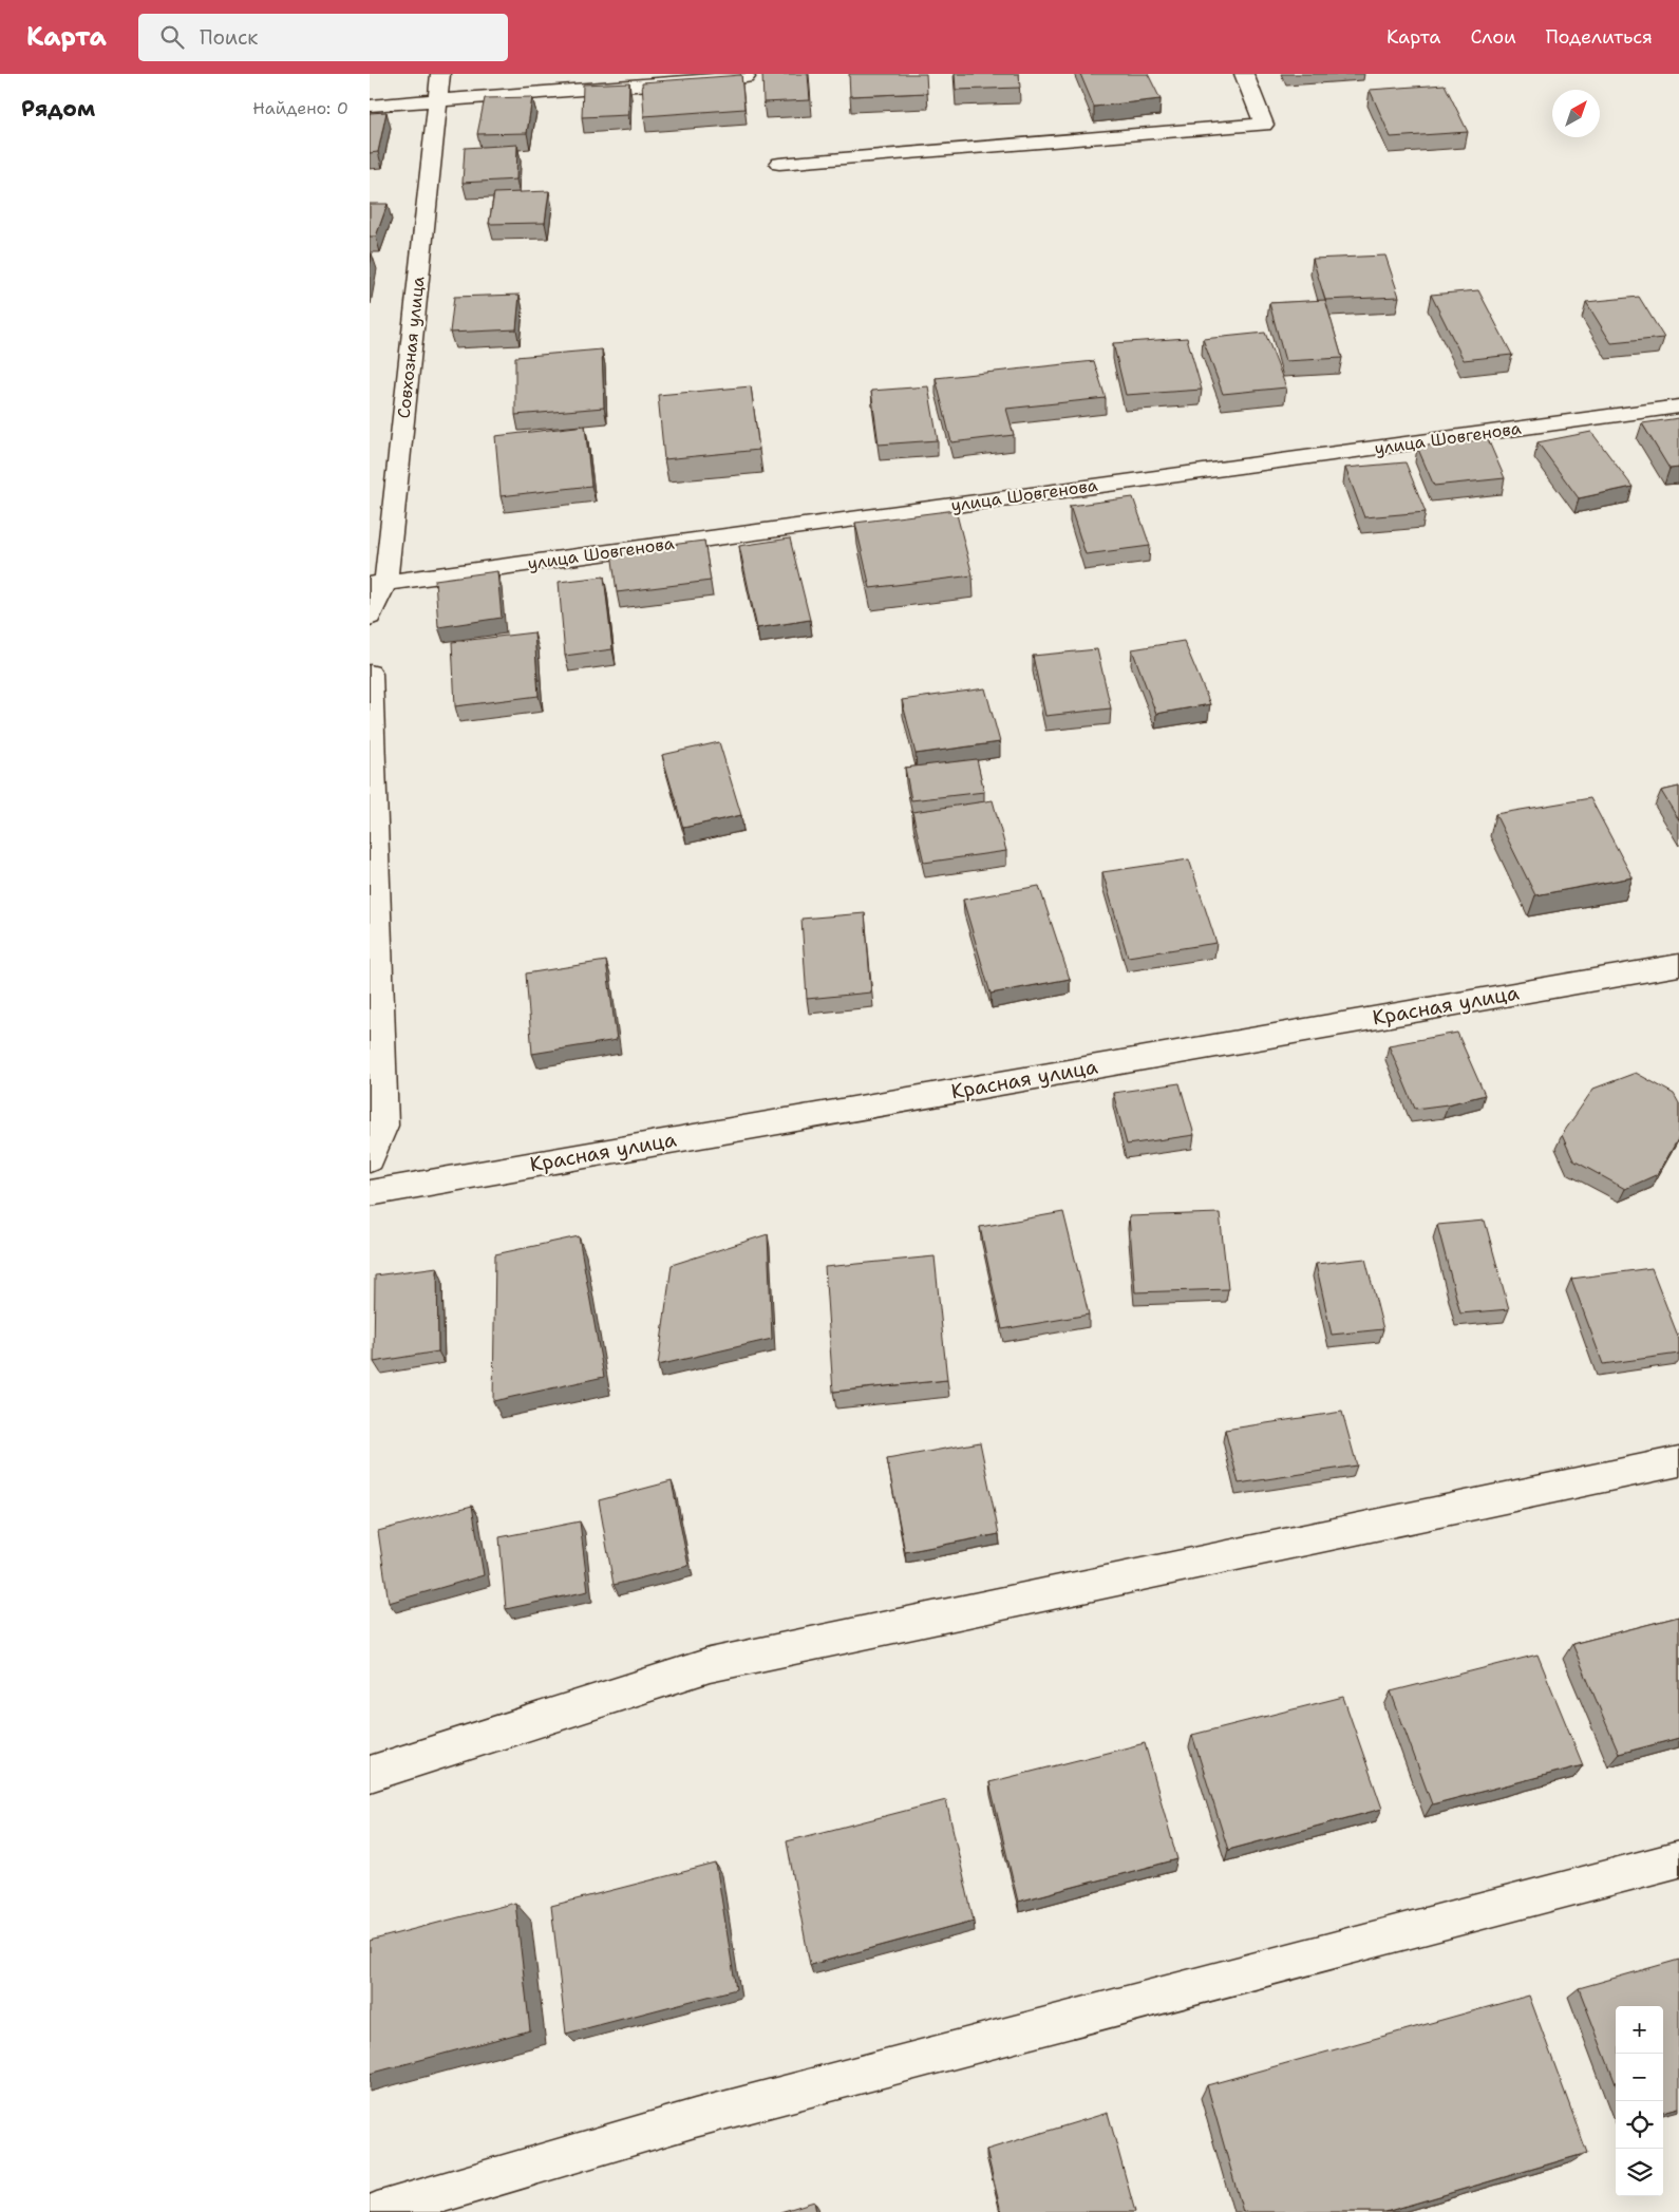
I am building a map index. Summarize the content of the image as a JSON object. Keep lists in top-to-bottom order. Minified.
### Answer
{"streets":{"street":["Совхозная улица","улица Шовгенова","Красная улица"]},"crossings":[["Совхозная улица","улица Шовгенова"]],"north":"top right","page":{"header":"Карта","search":"Поиск","nav":["Карта","Слои","Поделиться"],"heading":["Рядом","Найдено: 0"],"map_buttons":["+","−"]}}
